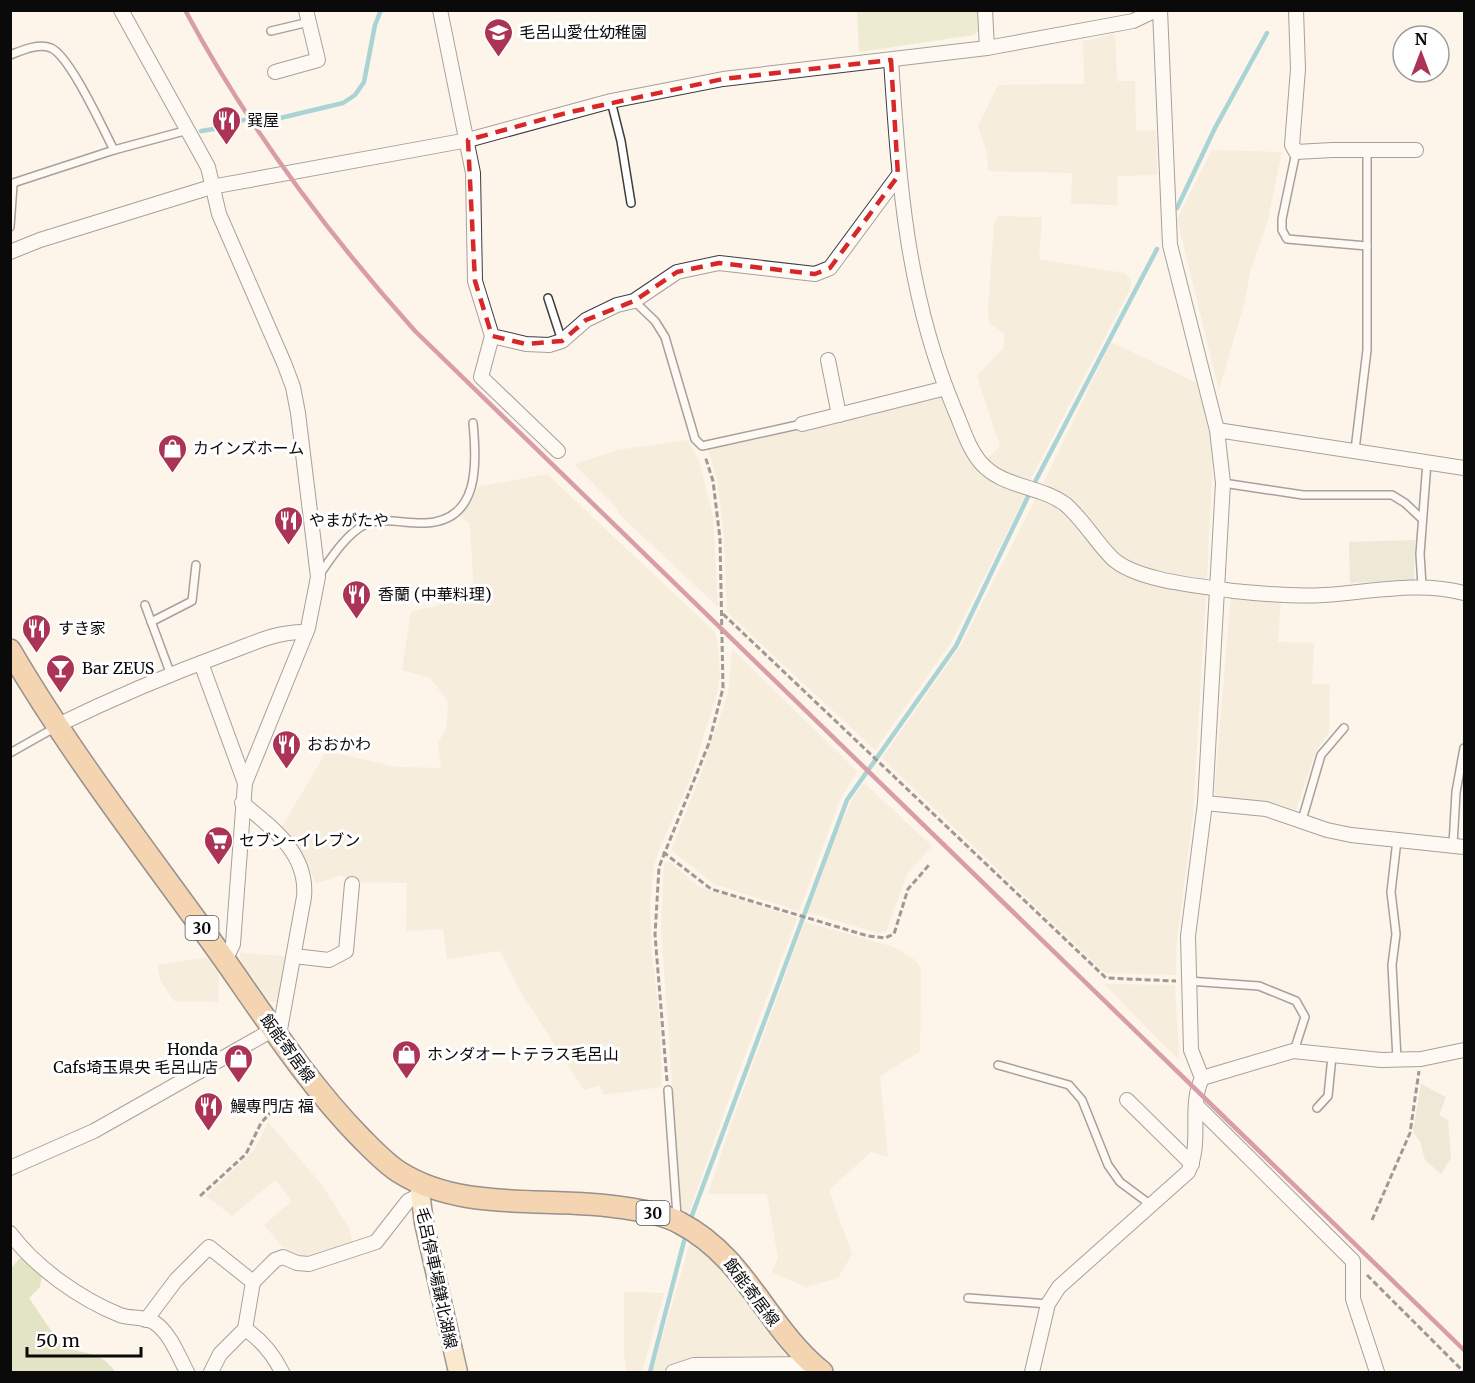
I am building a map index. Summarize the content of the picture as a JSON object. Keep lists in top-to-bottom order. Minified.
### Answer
{"streets":{"main road":["30","飯能寄居線","毛呂停車場鎌北湖線"]},"crossings":[["飯能寄居線","毛呂停車場鎌北湖線"]],"places":{"school or university":["毛呂山愛仕幼稚園"],"restaurant":["巽屋","やまがたや","香蘭 (中華料理)","すき家","おおかわ","鰻専門店 福"],"shop":["カインズホーム","ホンダオートテラス毛呂山","Honda Cafs埼玉県央 毛呂山店"],"bar":["Bar ZEUS"],"supermarket":["セブン-イレブン"]},"scale_bar":"50 m","north":"top"}
